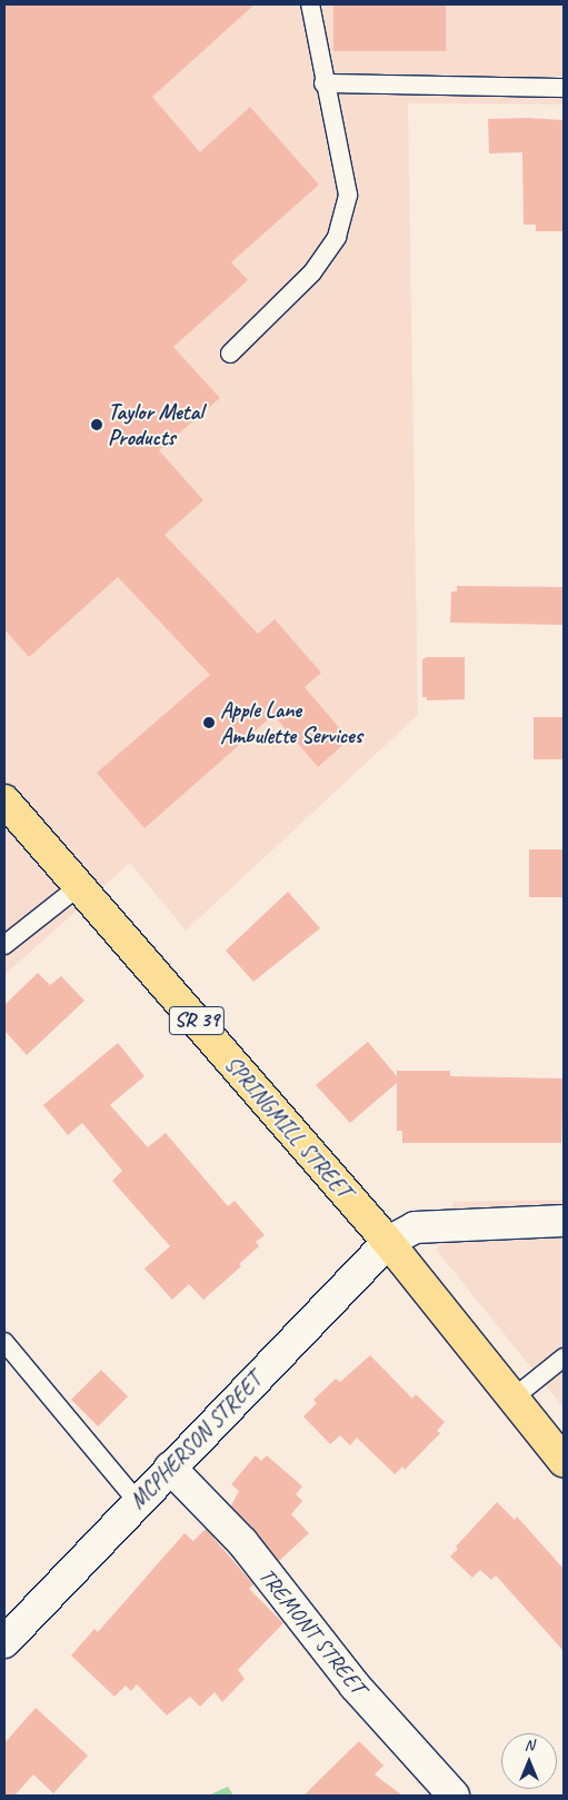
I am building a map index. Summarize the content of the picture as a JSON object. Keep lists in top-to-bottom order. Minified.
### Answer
{"streets":{"main road":["SR 39","SPRINGMILL STREET"],"street":["MCPHERSON STREET","TREMONT STREET"]},"crossings":[["SPRINGMILL STREET","MCPHERSON STREET"],["MCPHERSON STREET","TREMONT STREET"]],"places":["Taylor Metal Products","Apple Lane Ambulette Services"],"north":"top"}
